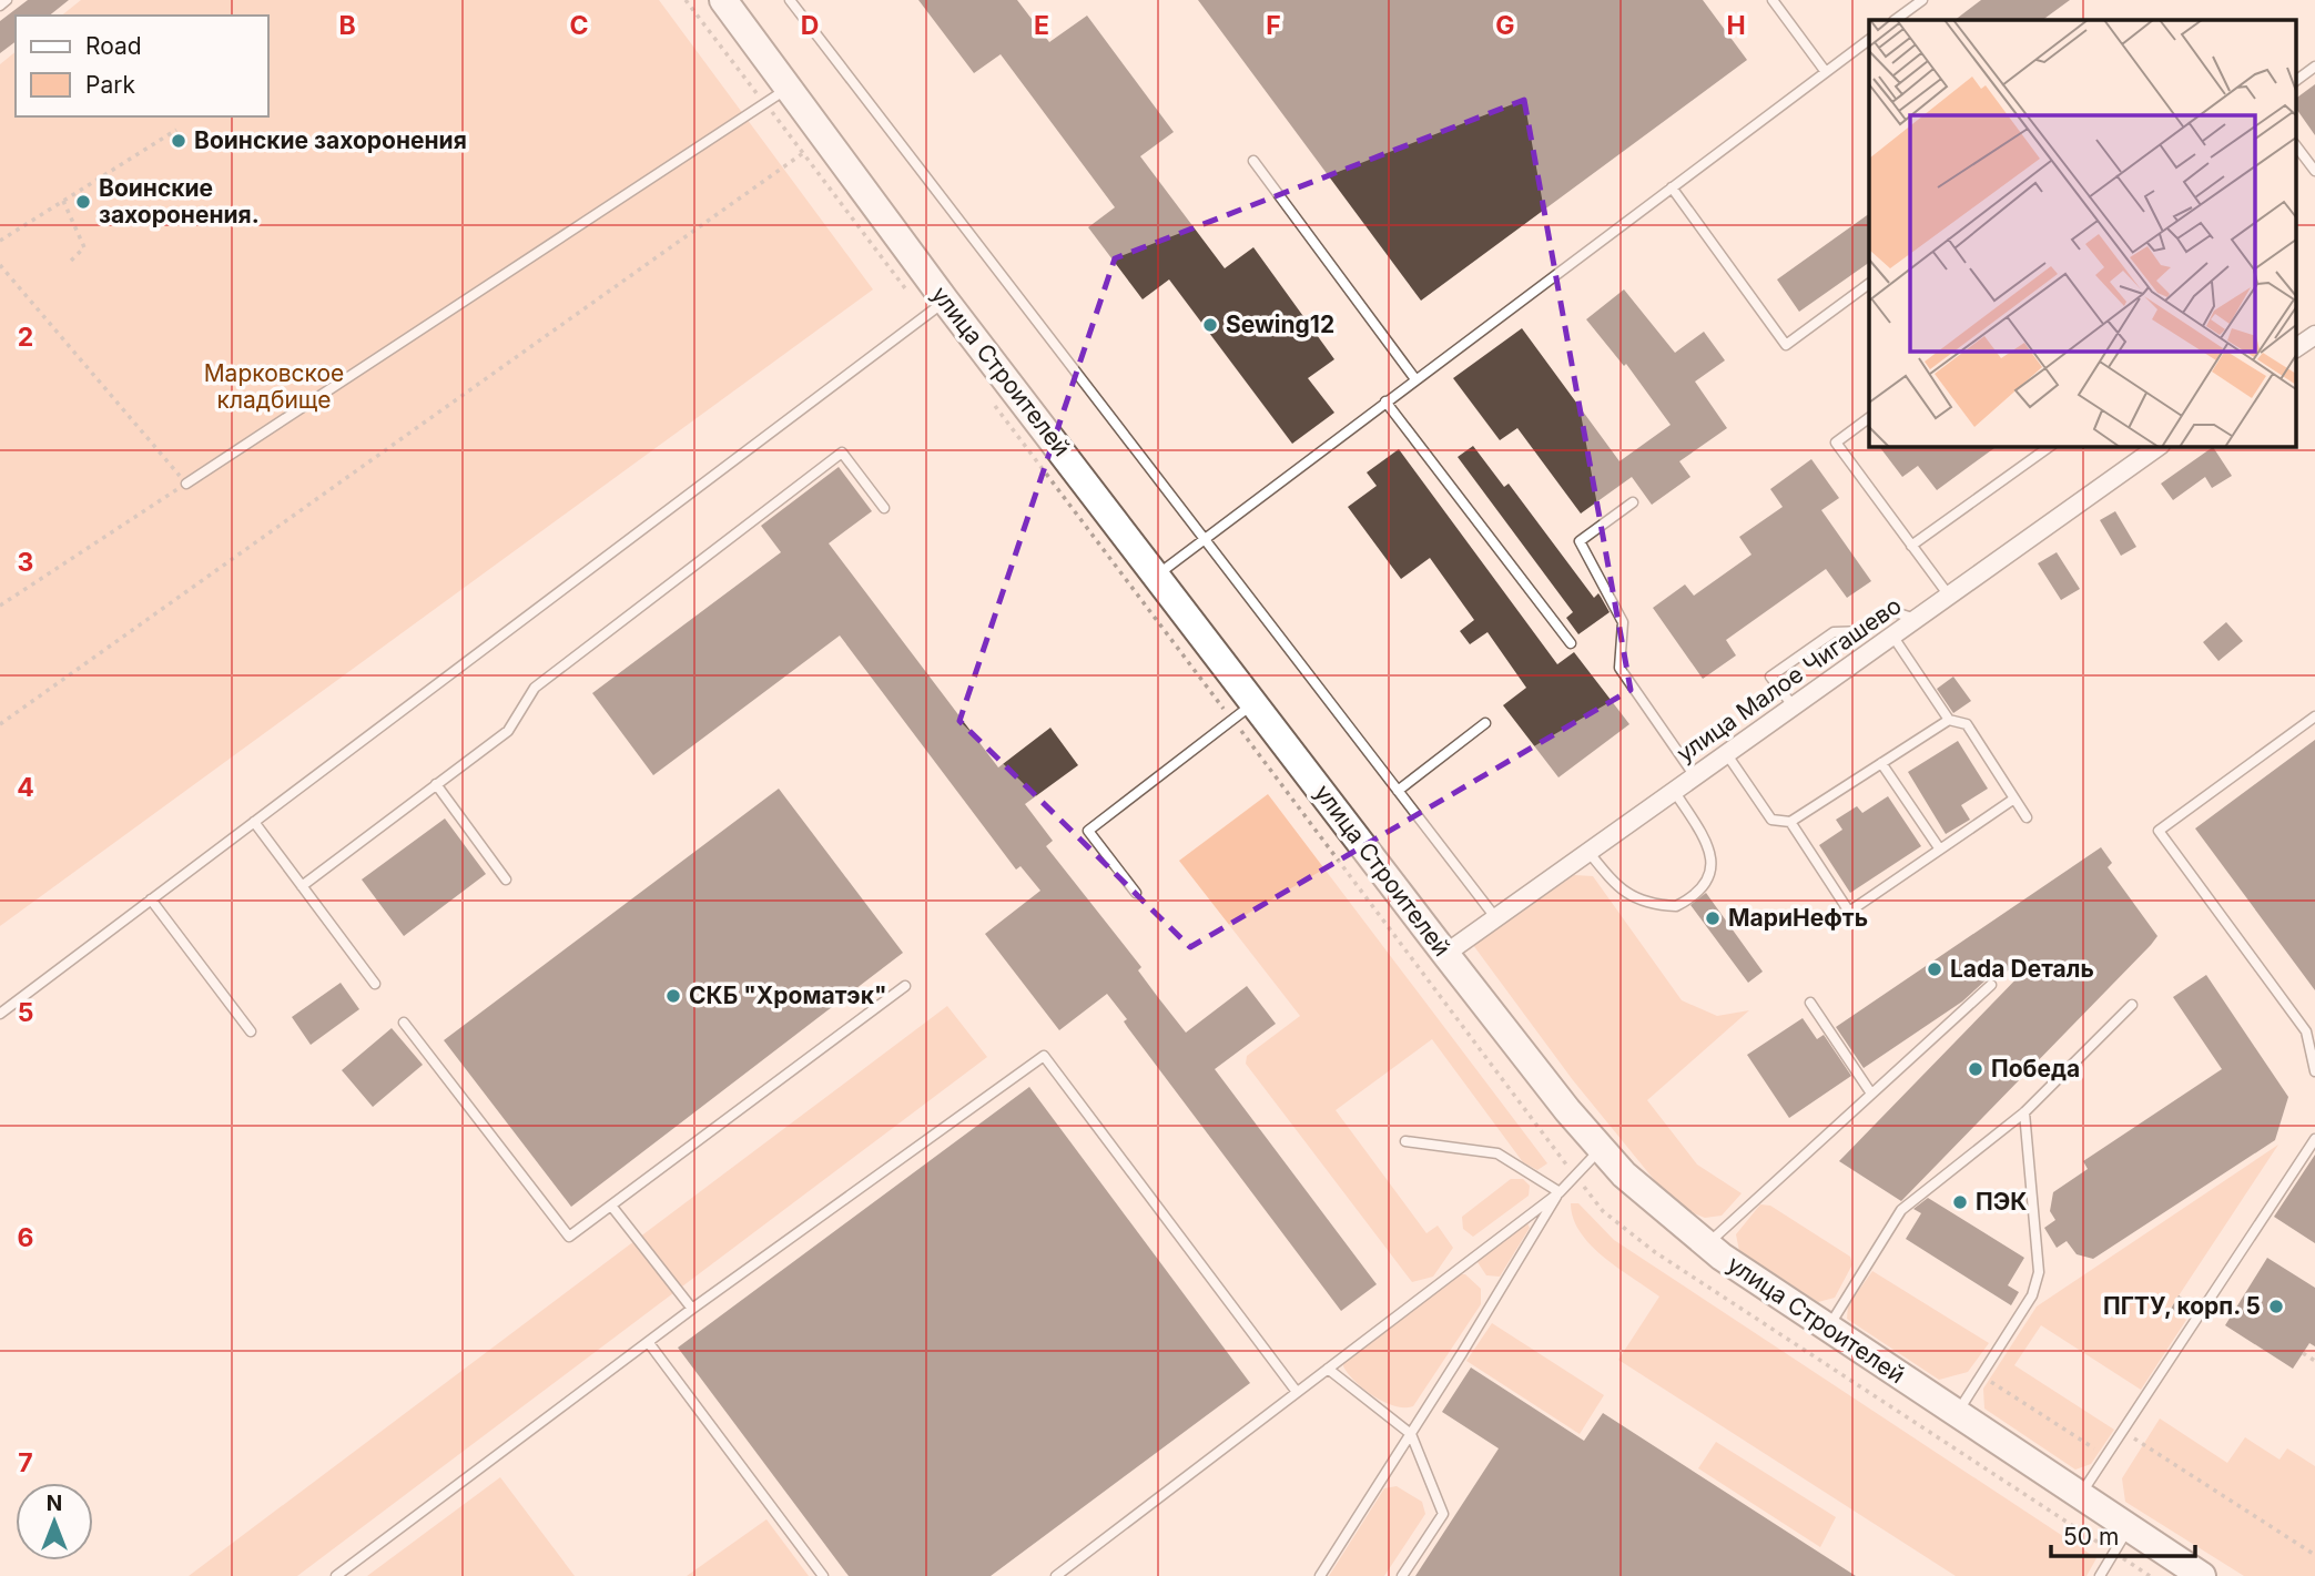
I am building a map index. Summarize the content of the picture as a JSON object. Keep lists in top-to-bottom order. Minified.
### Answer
{"streets":{"main road":["улица Строителей"],"street":["улица Малое Чигашево"]},"crossings":[["улица Строителей","улица Малое Чигашево"]],"parks":["Марковское кладбище"],"places":["Воинские захоронения","Воинские захоронения.","Sewing12","МариНефть","Lada Dеталь","СКБ \"Хроматэк\"","Победа","ПЭК","ПГТУ, корп. 5"],"legend":["Road","Park"],"scale_bar":"50 m","north":"top","grid":{"columns":["B","C","D","E","F","G","H"],"rows":["2","3","4","5","6","7"]}}
